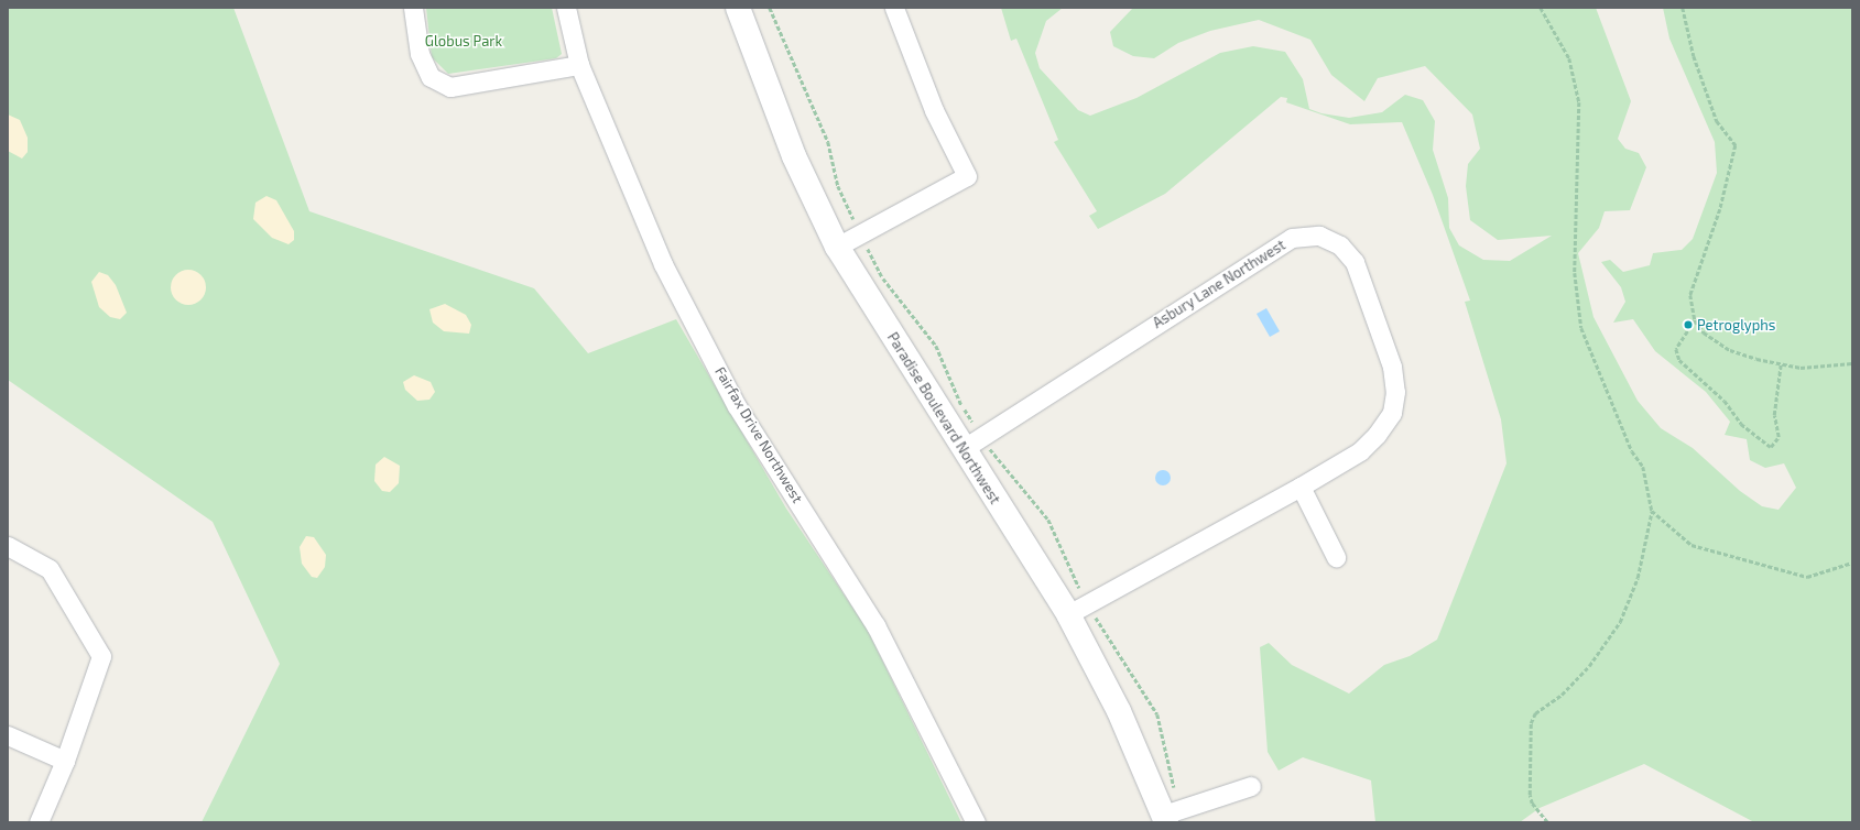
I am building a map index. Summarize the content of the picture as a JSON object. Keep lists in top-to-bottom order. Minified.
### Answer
{"streets":{"street":["Asbury Lane Northwest","Paradise Boulevard Northwest","Fairfax Drive Northwest"]},"crossings":[["Asbury Lane Northwest","Paradise Boulevard Northwest"]],"parks":["Globus Park"],"places":["Petroglyphs"]}
